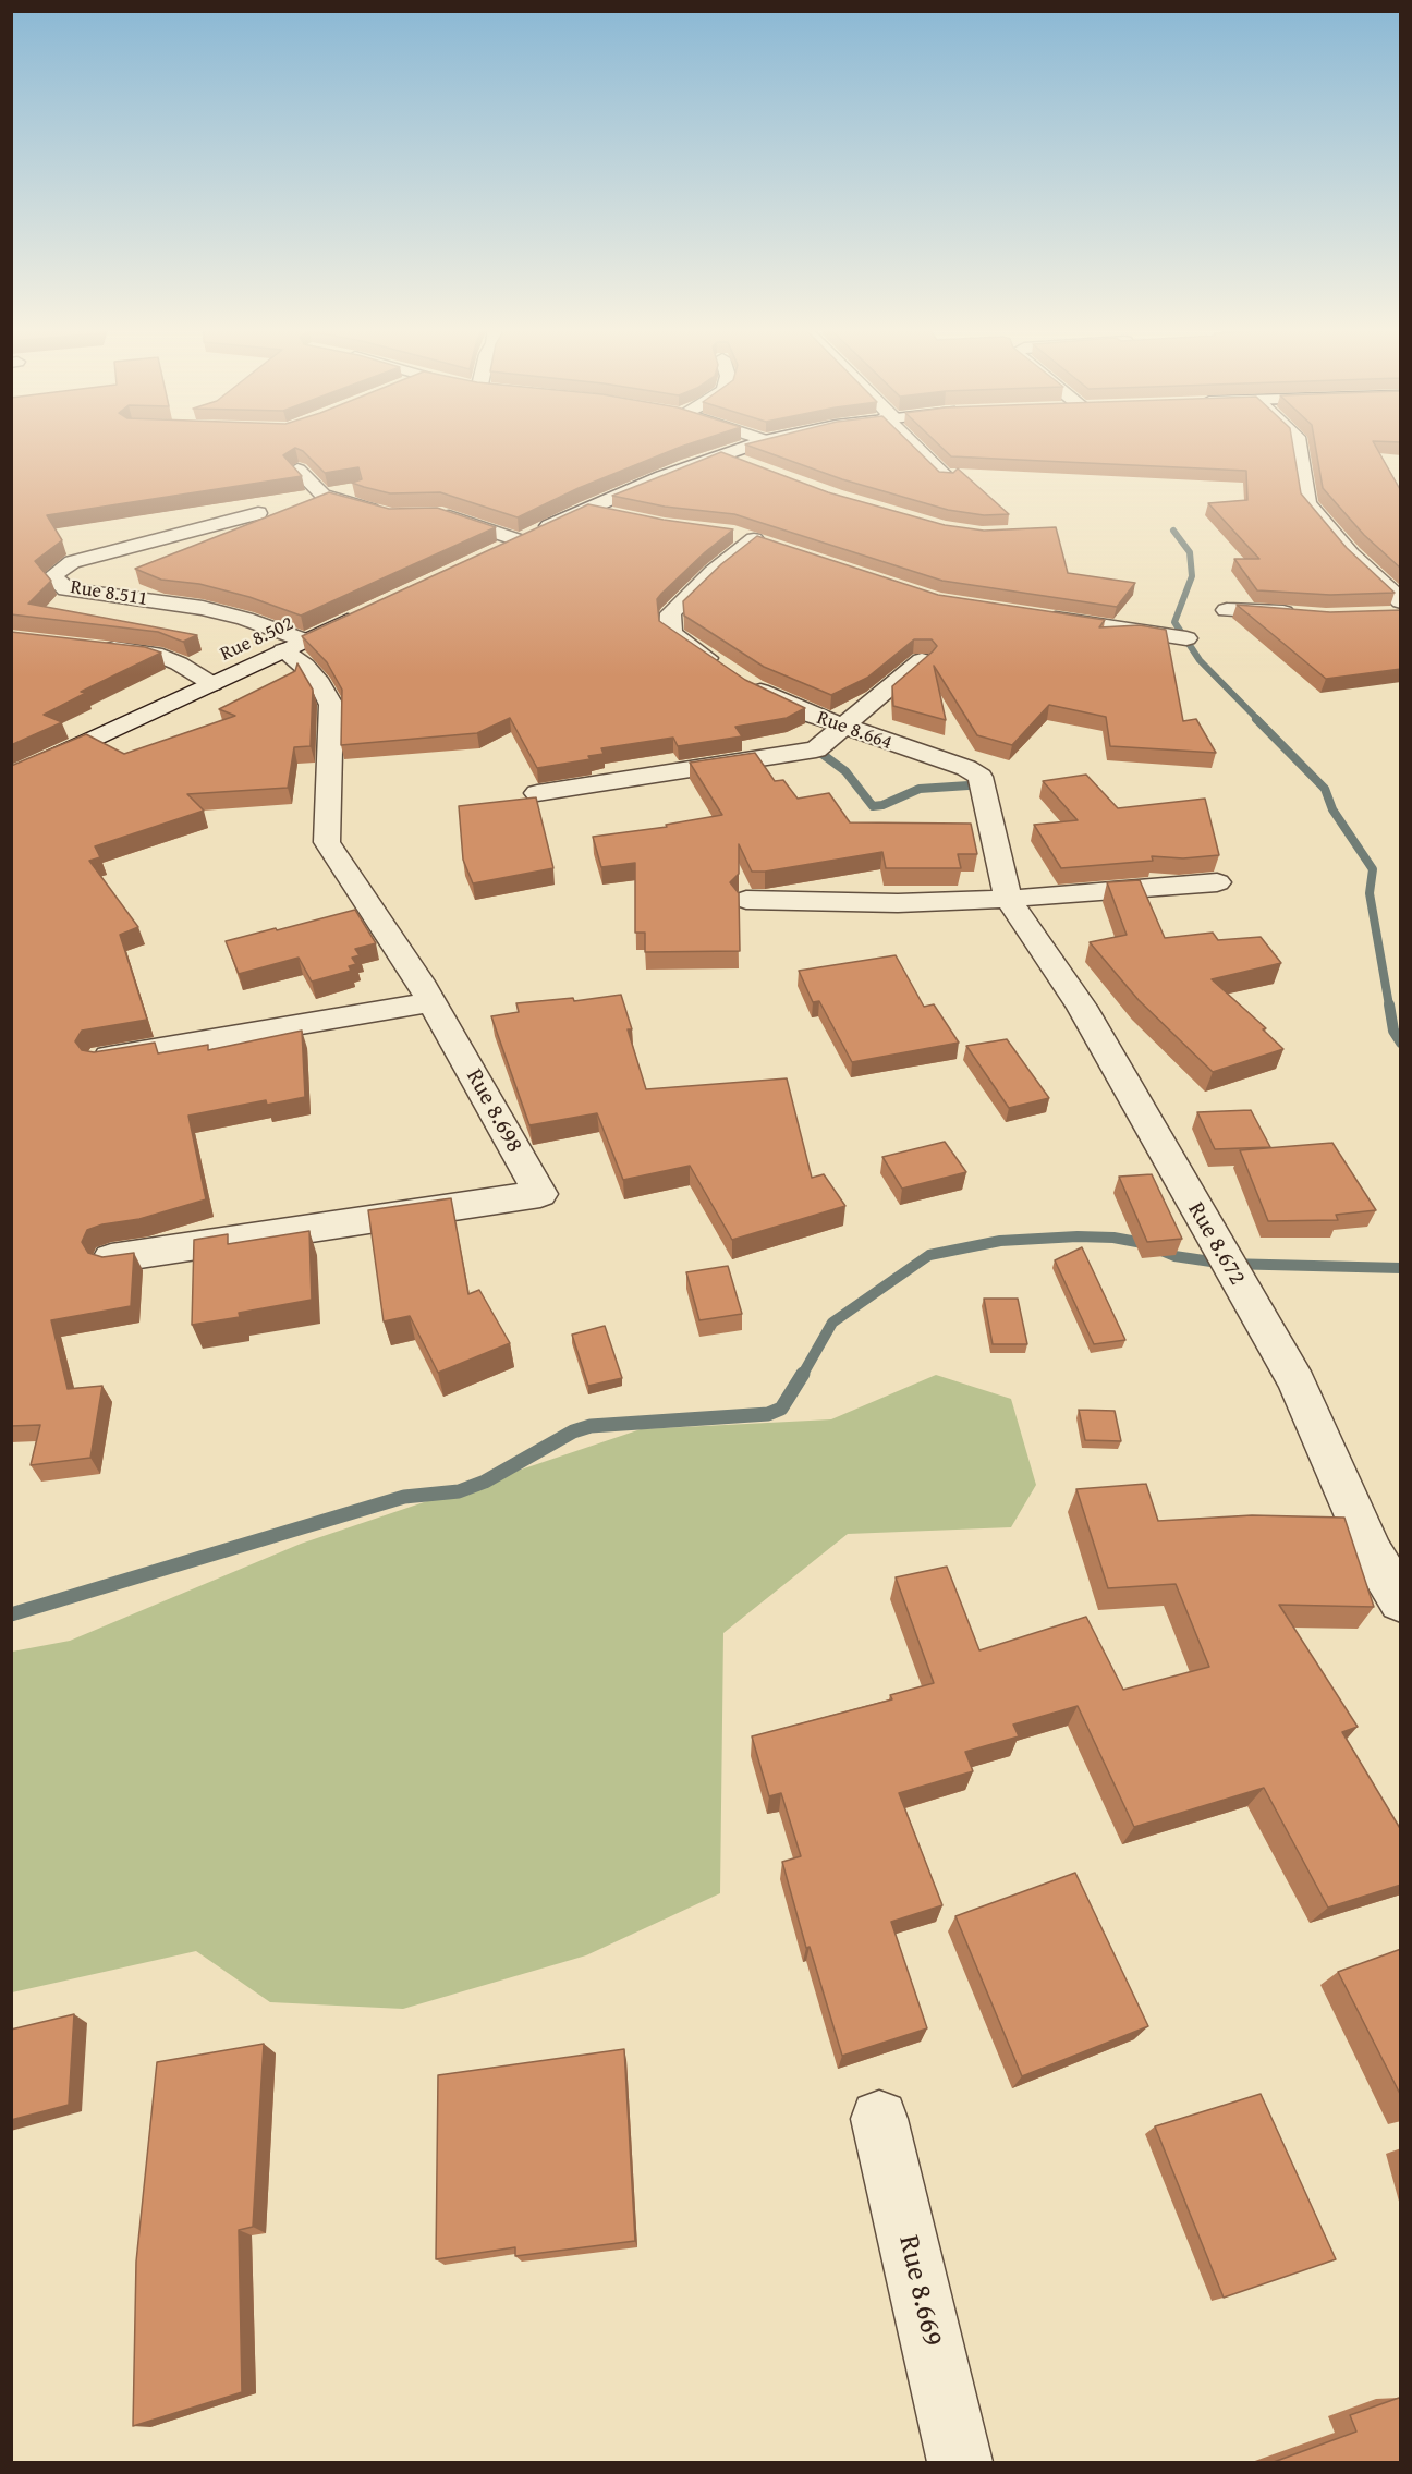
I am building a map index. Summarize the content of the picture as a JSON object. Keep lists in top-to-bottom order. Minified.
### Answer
{"streets":{"street":["Rue 8.511","Rue 8.502","Rue 8.664","Rue 8.698","Rue 8.672","Rue 8.669"]},"crossings":[["Rue 8.511","Rue 8.502"],["Rue 8.511","Rue 8.698"],["Rue 8.502","Rue 8.698"],["Rue 8.664","Rue 8.672"]]}
